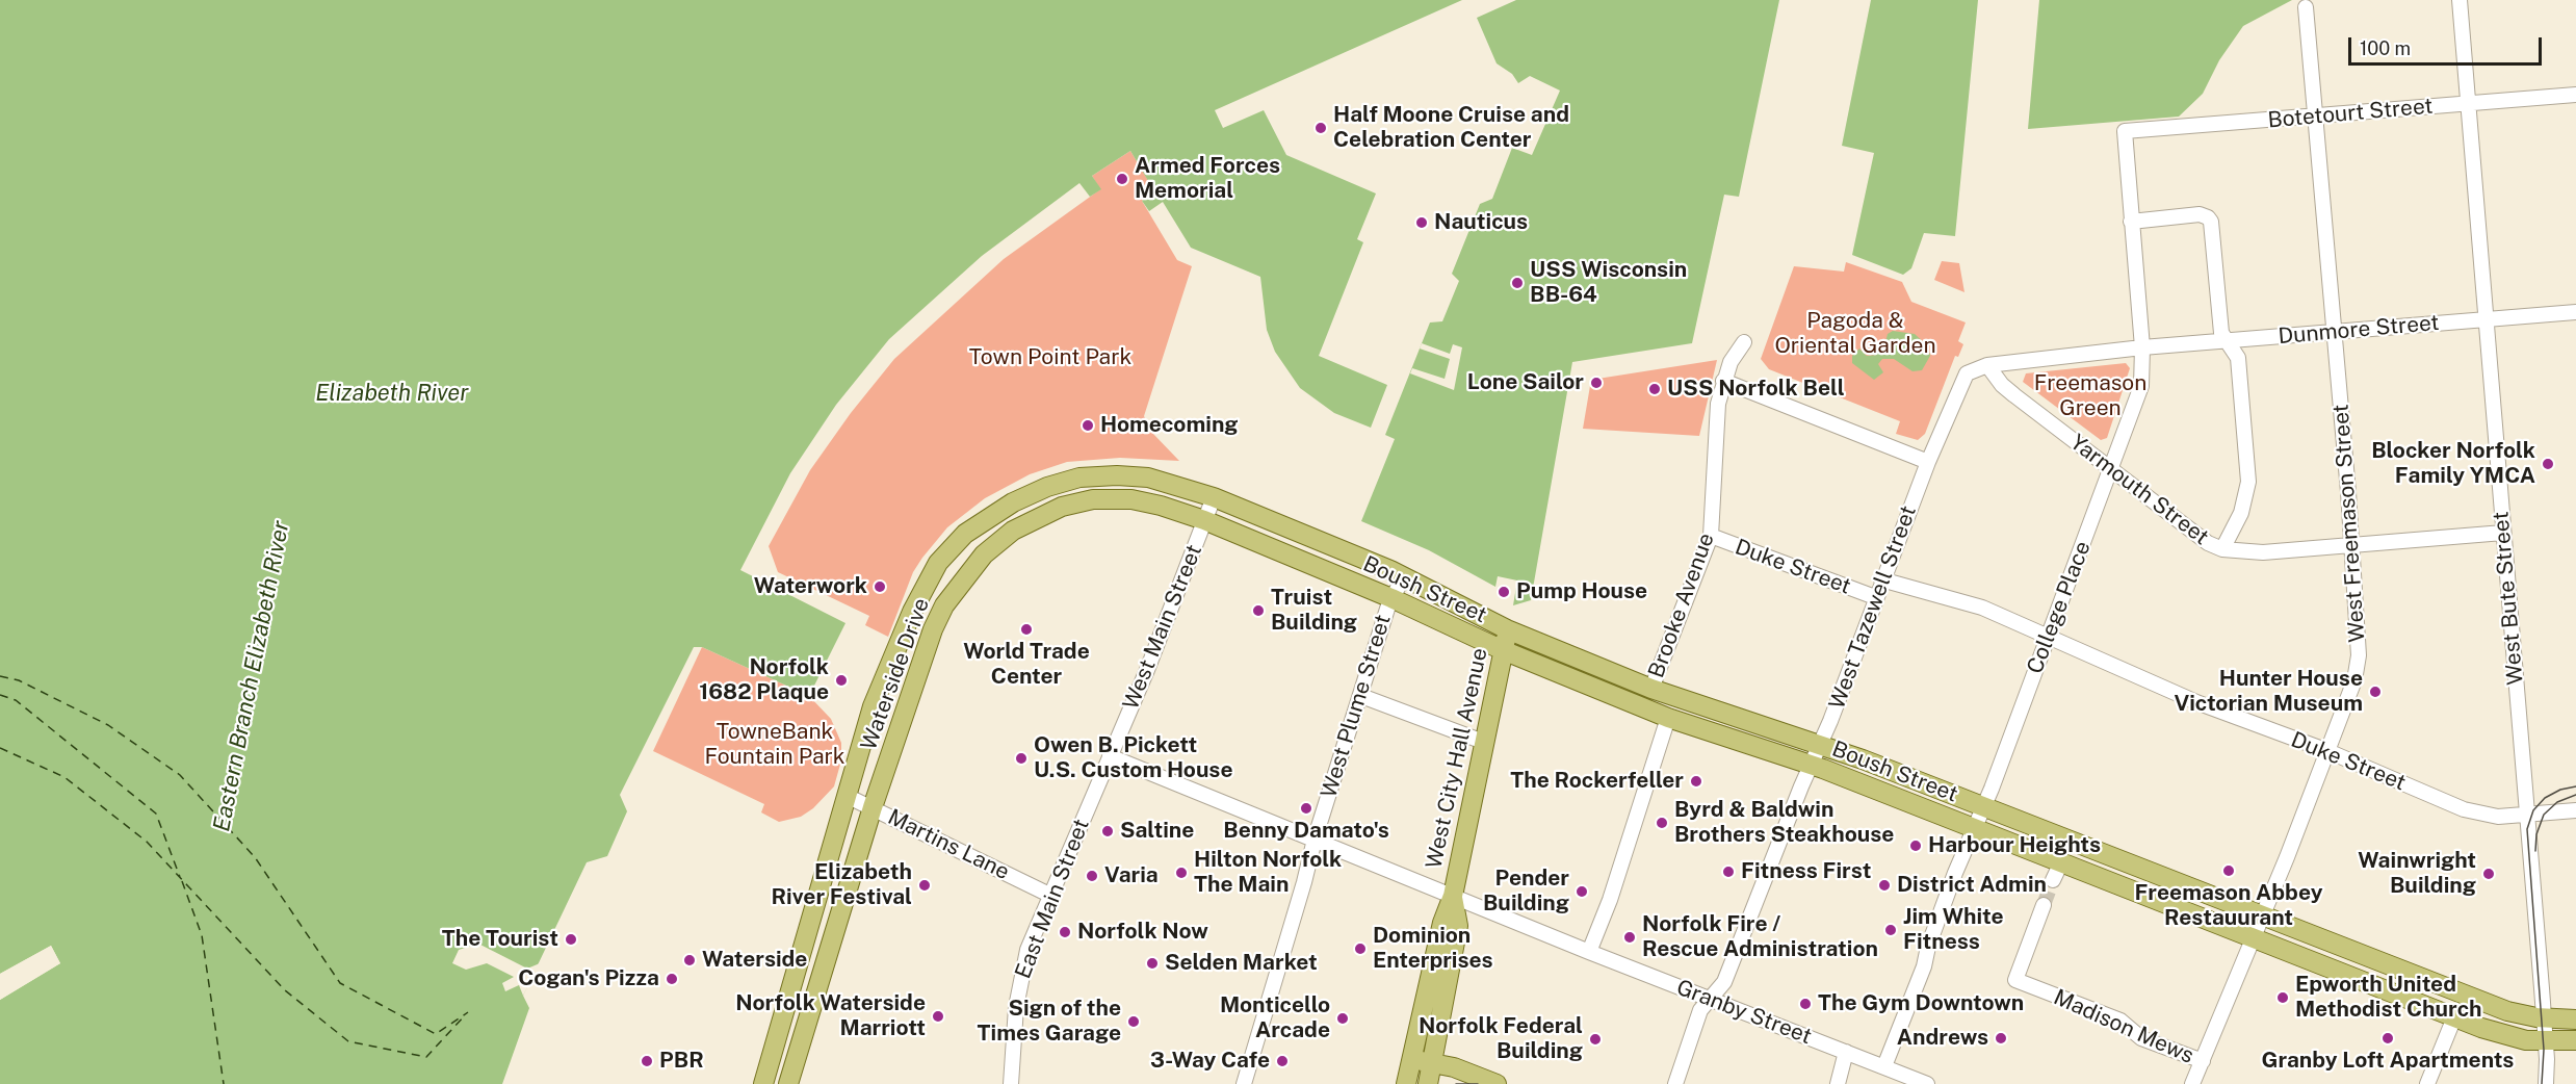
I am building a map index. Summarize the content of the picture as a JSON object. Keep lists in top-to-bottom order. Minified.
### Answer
{"streets":{"main road":["Boush Street","Waterside Drive","West City Hall Avenue"],"street":["Botetourt Street","Dunmore Street","Yarmouth Street","West Freemason Street","Duke Street","West Bute Street","Brooke Avenue","West Tazewell Street","College Place","West Main Street","West Plume Street","Martins Lane","East Main Street","Granby Street","Madison Mews"]},"crossings":[["Botetourt Street","West Freemason Street"],["Botetourt Street","West Bute Street"],["Botetourt Street","College Place"],["Dunmore Street","Yarmouth Street"],["Dunmore Street","West Freemason Street"],["Dunmore Street","West Bute Street"],["Dunmore Street","West Tazewell Street"],["Dunmore Street","College Place"],["Yarmouth Street","West Freemason Street"],["Yarmouth Street","West Bute Street"],["Yarmouth Street","West Tazewell Street"],["Yarmouth Street","College Place"],["West Freemason Street","Duke Street"],["West Freemason Street","Boush Street"],["West Freemason Street","Madison Mews"],["Duke Street","West Bute Street"],["Duke Street","Brooke Avenue"],["Duke Street","West Tazewell Street"],["Duke Street","College Place"],["Boush Street","West Bute Street"],["Boush Street","Brooke Avenue"],["Boush Street","West Tazewell Street"],["Boush Street","College Place"],["Boush Street","West Main Street"],["Boush Street","Waterside Drive"],["Boush Street","West Plume Street"],["Boush Street","West City Hall Avenue"],["West Tazewell Street","Granby Street"],["College Place","Granby Street"],["West Main Street","Waterside Drive"],["West Main Street","East Main Street"],["West Main Street","Granby Street"],["Waterside Drive","Martins Lane"],["West Plume Street","Granby Street"],["West City Hall Avenue","Granby Street"],["Martins Lane","East Main Street"],["East Main Street","Granby Street"]],"water":["Elizabeth River","Eastern Branch Elizabeth River"],"parks":["Pagoda & Oriental Garden","Town Point Park","Freemason Green","TowneBank Fountain Park"],"places":["Half Moone Cruise and Celebration Center","Armed Forces Memorial","Nauticus","USS Wisconsin BB-64","Lone Sailor","USS Norfolk Bell","Homecoming","Blocker Norfolk Family YMCA","Waterwork","Pump House","Truist Building","World Trade Center","Norfolk 1682 Plaque","Hunter House Victorian Museum","Owen B. Pickett U.S. Custom House","The Rockerfeller","Benny Damato's","Byrd & Baldwin Brothers Steakhouse","Saltine","Harbour Heights","Freemason Abbey Restauurant","Fitness First","Hilton Norfolk The Main","Wainwright Building","Varia","Elizabeth River Festival","District Admin","Pender Building","Jim White Fitness","Norfolk Now","Norfolk Fire / Rescue Administration","The Tourist","Dominion Enterprises","Waterside","Selden Market","Cogan's Pizza","Epworth United Methodist Church","The Gym Downtown","Norfolk Waterside Marriott","Monticello Arcade","Sign of the Times Garage","Andrews","Granby Loft Apartments","Norfolk Federal Building","PBR","3-Way Cafe"],"scale_bar":"100 m"}
